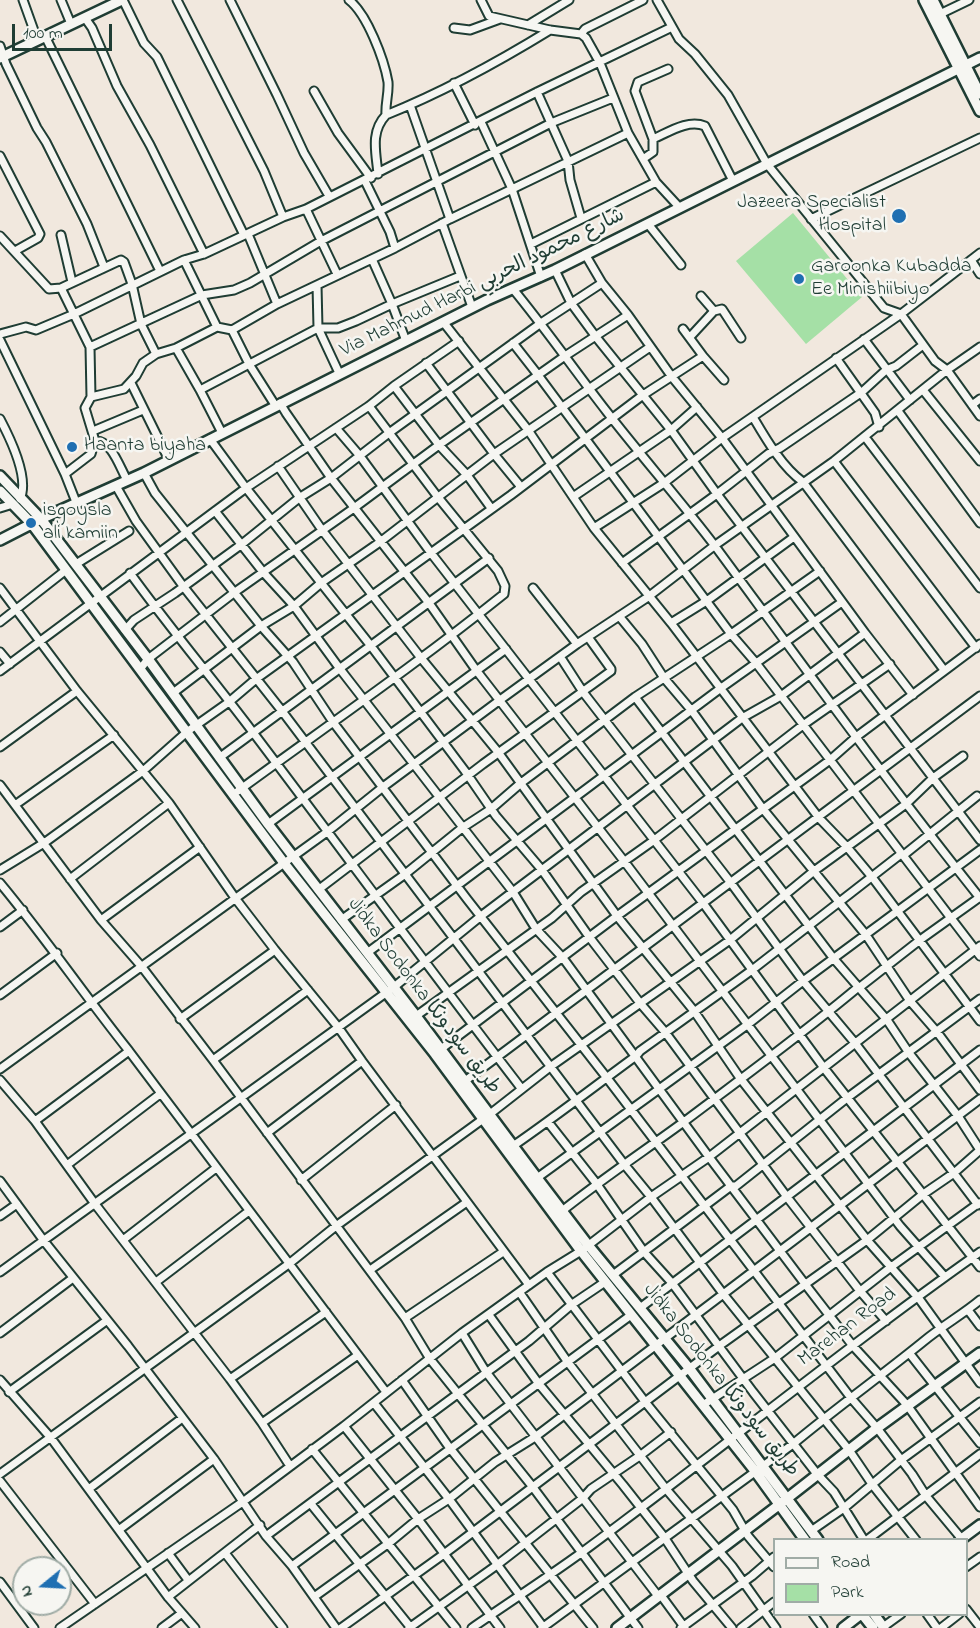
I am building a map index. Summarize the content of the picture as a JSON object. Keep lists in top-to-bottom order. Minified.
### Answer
{"streets":{"main road":["Via Mahmud Harbi شارع محمود الحربي","Jidka Sodonka طريق سودونكا"],"street":["Marehan Road"]},"crossings":[["Via Mahmud Harbi شارع محمود الحربي","Jidka Sodonka طريق سودونكا"],["Jidka Sodonka طريق سودونكا","Marehan Road"]],"places":["Jazeera Specialist Hospital","Garoonka Kubadda Ee Minishiibiyo","Haanta biyaha","isgoysla ali kamiin"],"legend":["Road","Park"],"scale_bar":"100 m","north":"left"}
